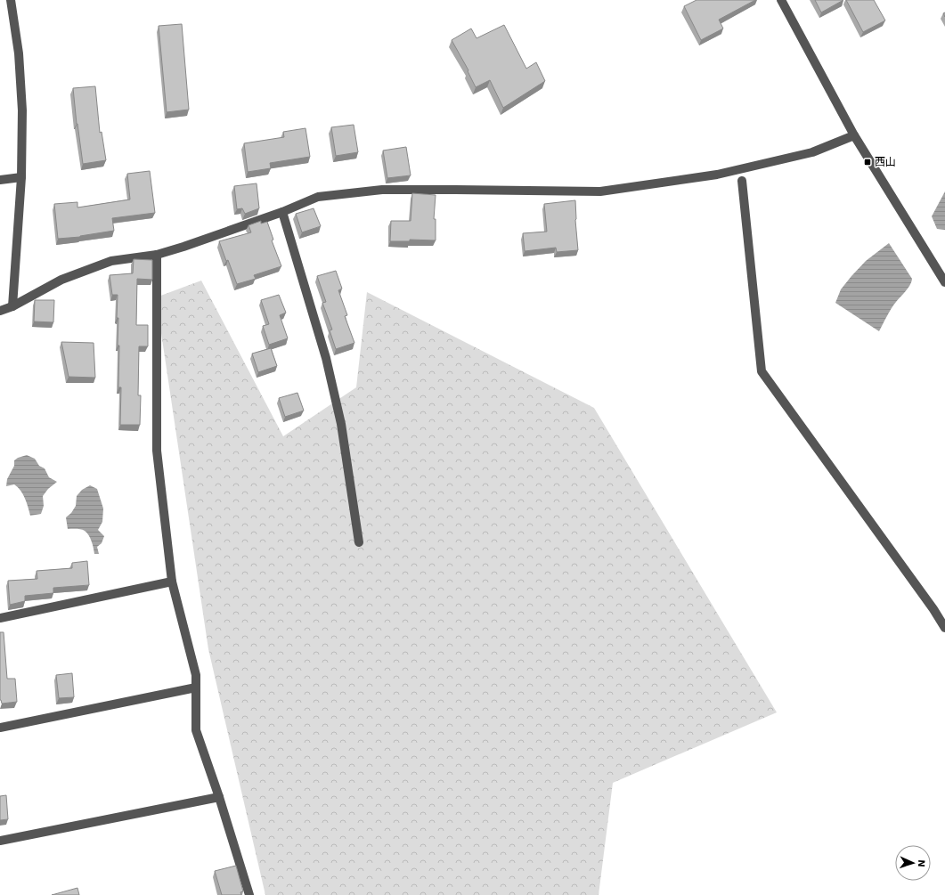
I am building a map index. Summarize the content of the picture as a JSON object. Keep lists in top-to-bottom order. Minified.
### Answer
{"places":{"transit":["西山"]},"north":"right"}
